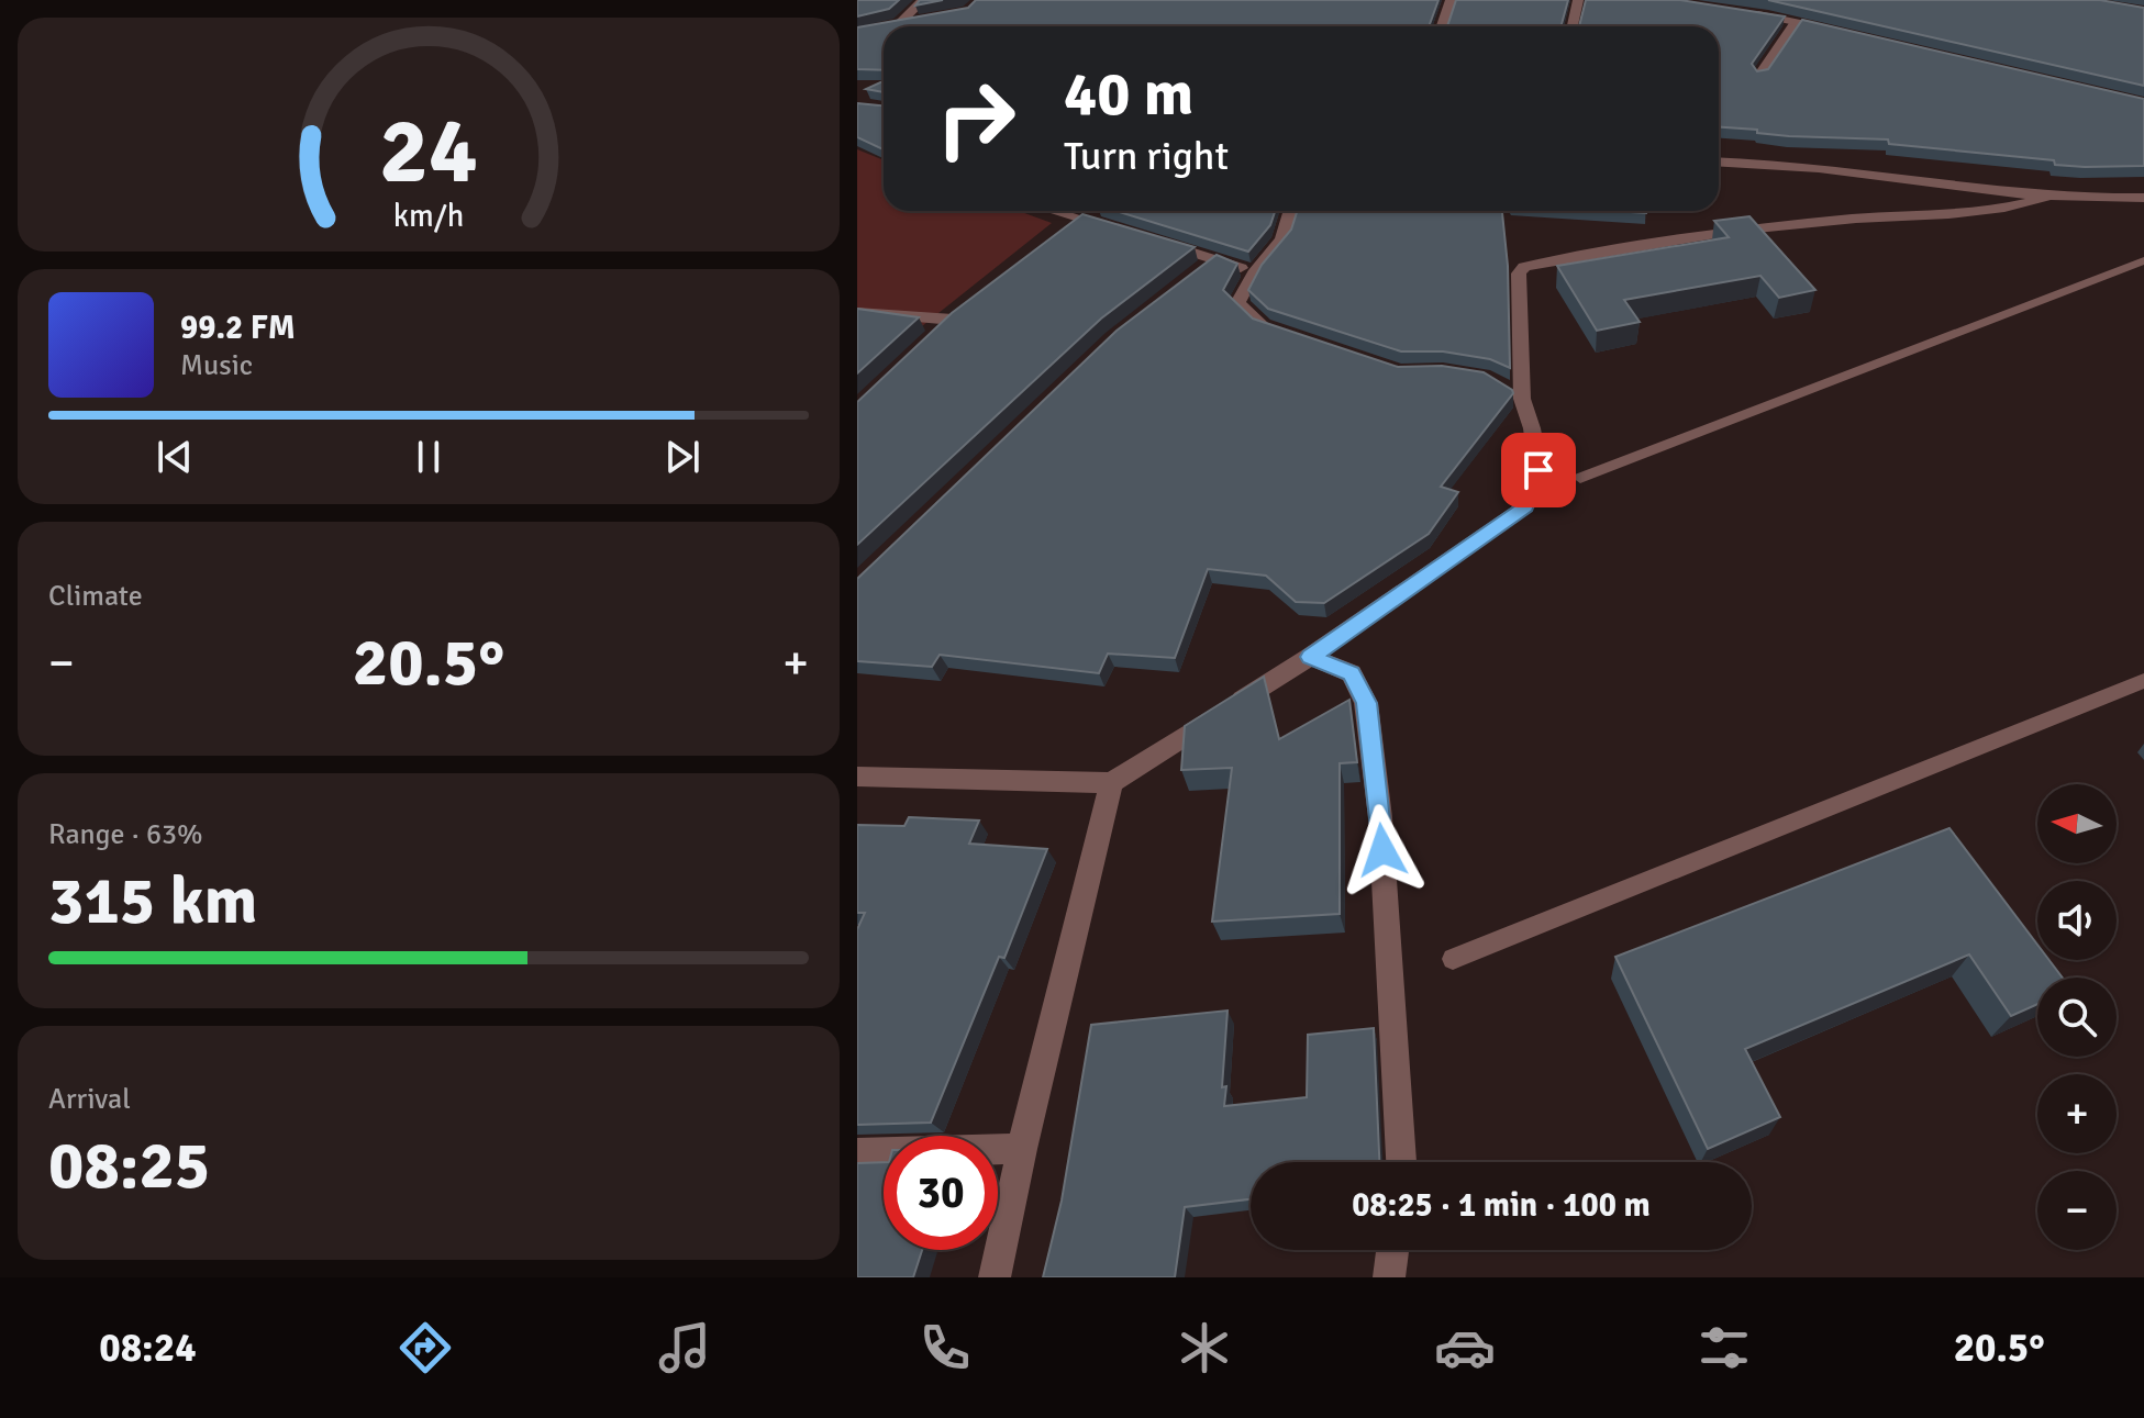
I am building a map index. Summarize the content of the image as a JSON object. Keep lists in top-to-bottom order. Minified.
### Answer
{"north":"left","page":{"turn":["40 m","Turn right"],"song":["99.2 FM","Music"],"tile":["Climate",["Range · 63%","315 km"],["Arrival","08:25"]],"heat":["−","20.5°","+"],"map_buttons":["+","−"],"limit":"30","trip":"08:25 · 1 min · 100 m","tabs":["08:24","20.5°"],"gauge":["24","km/h"]}}
